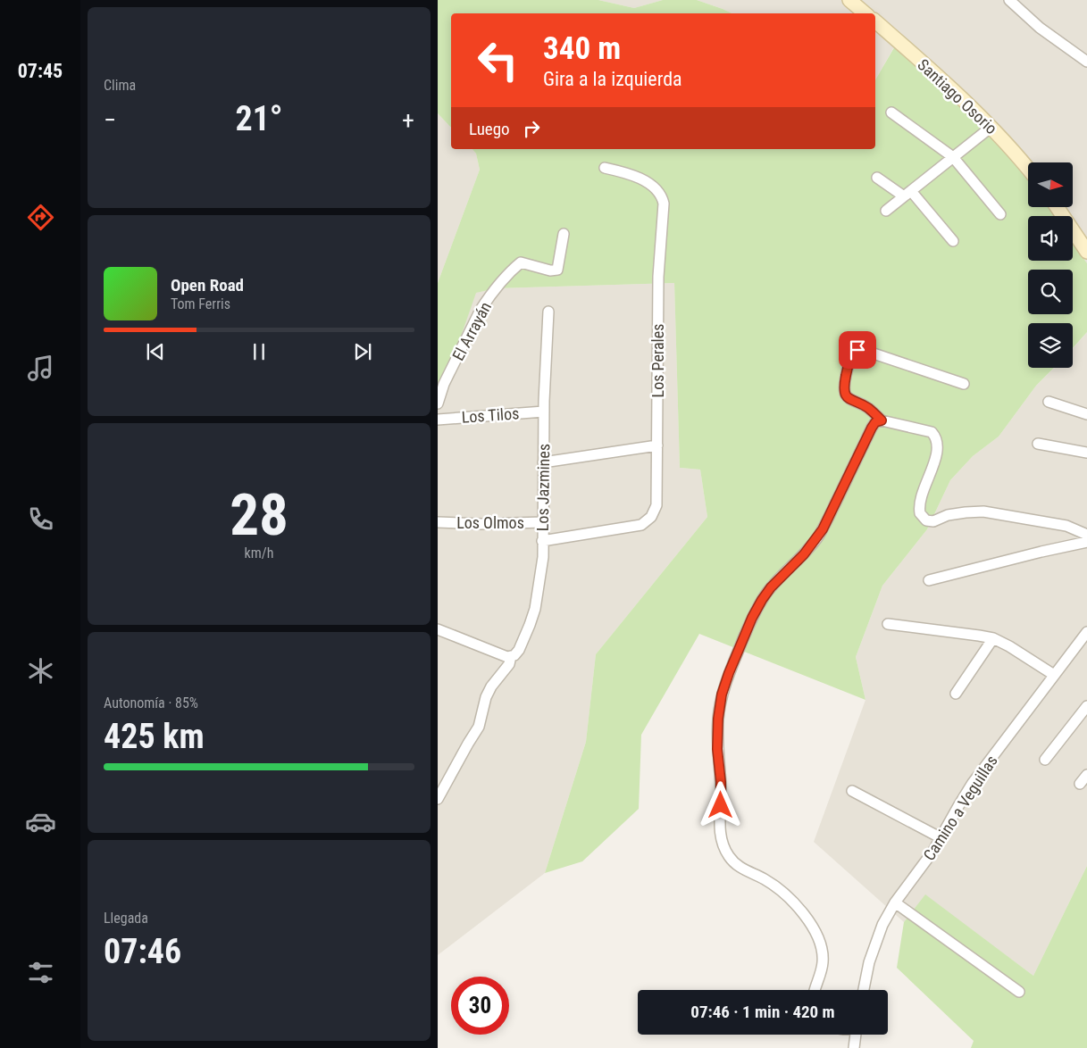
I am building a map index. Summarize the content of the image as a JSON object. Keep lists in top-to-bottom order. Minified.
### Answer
{"streets":{"street":["Santiago Osorio","El Arrayán","Los Perales","Los Tilos","Los Jazmines","Los Olmos","Camino a Veguillas"]},"crossings":[["Los Perales","Los Jazmines"],["Los Tilos","Los Jazmines"],["Los Jazmines","Los Olmos"]],"north":"right","page":{"tabs":"07:45","tile":["Clima",["28","km/h"],["Autonomía · 85%","425 km"],["Llegada","07:46"]],"turn":["340 m","Gira a la izquierda"],"heat":["−","21°","+"],"then":"Luego","song":["Open Road","Tom Ferris"],"limit":"30","trip":"07:46 · 1 min · 420 m"}}
